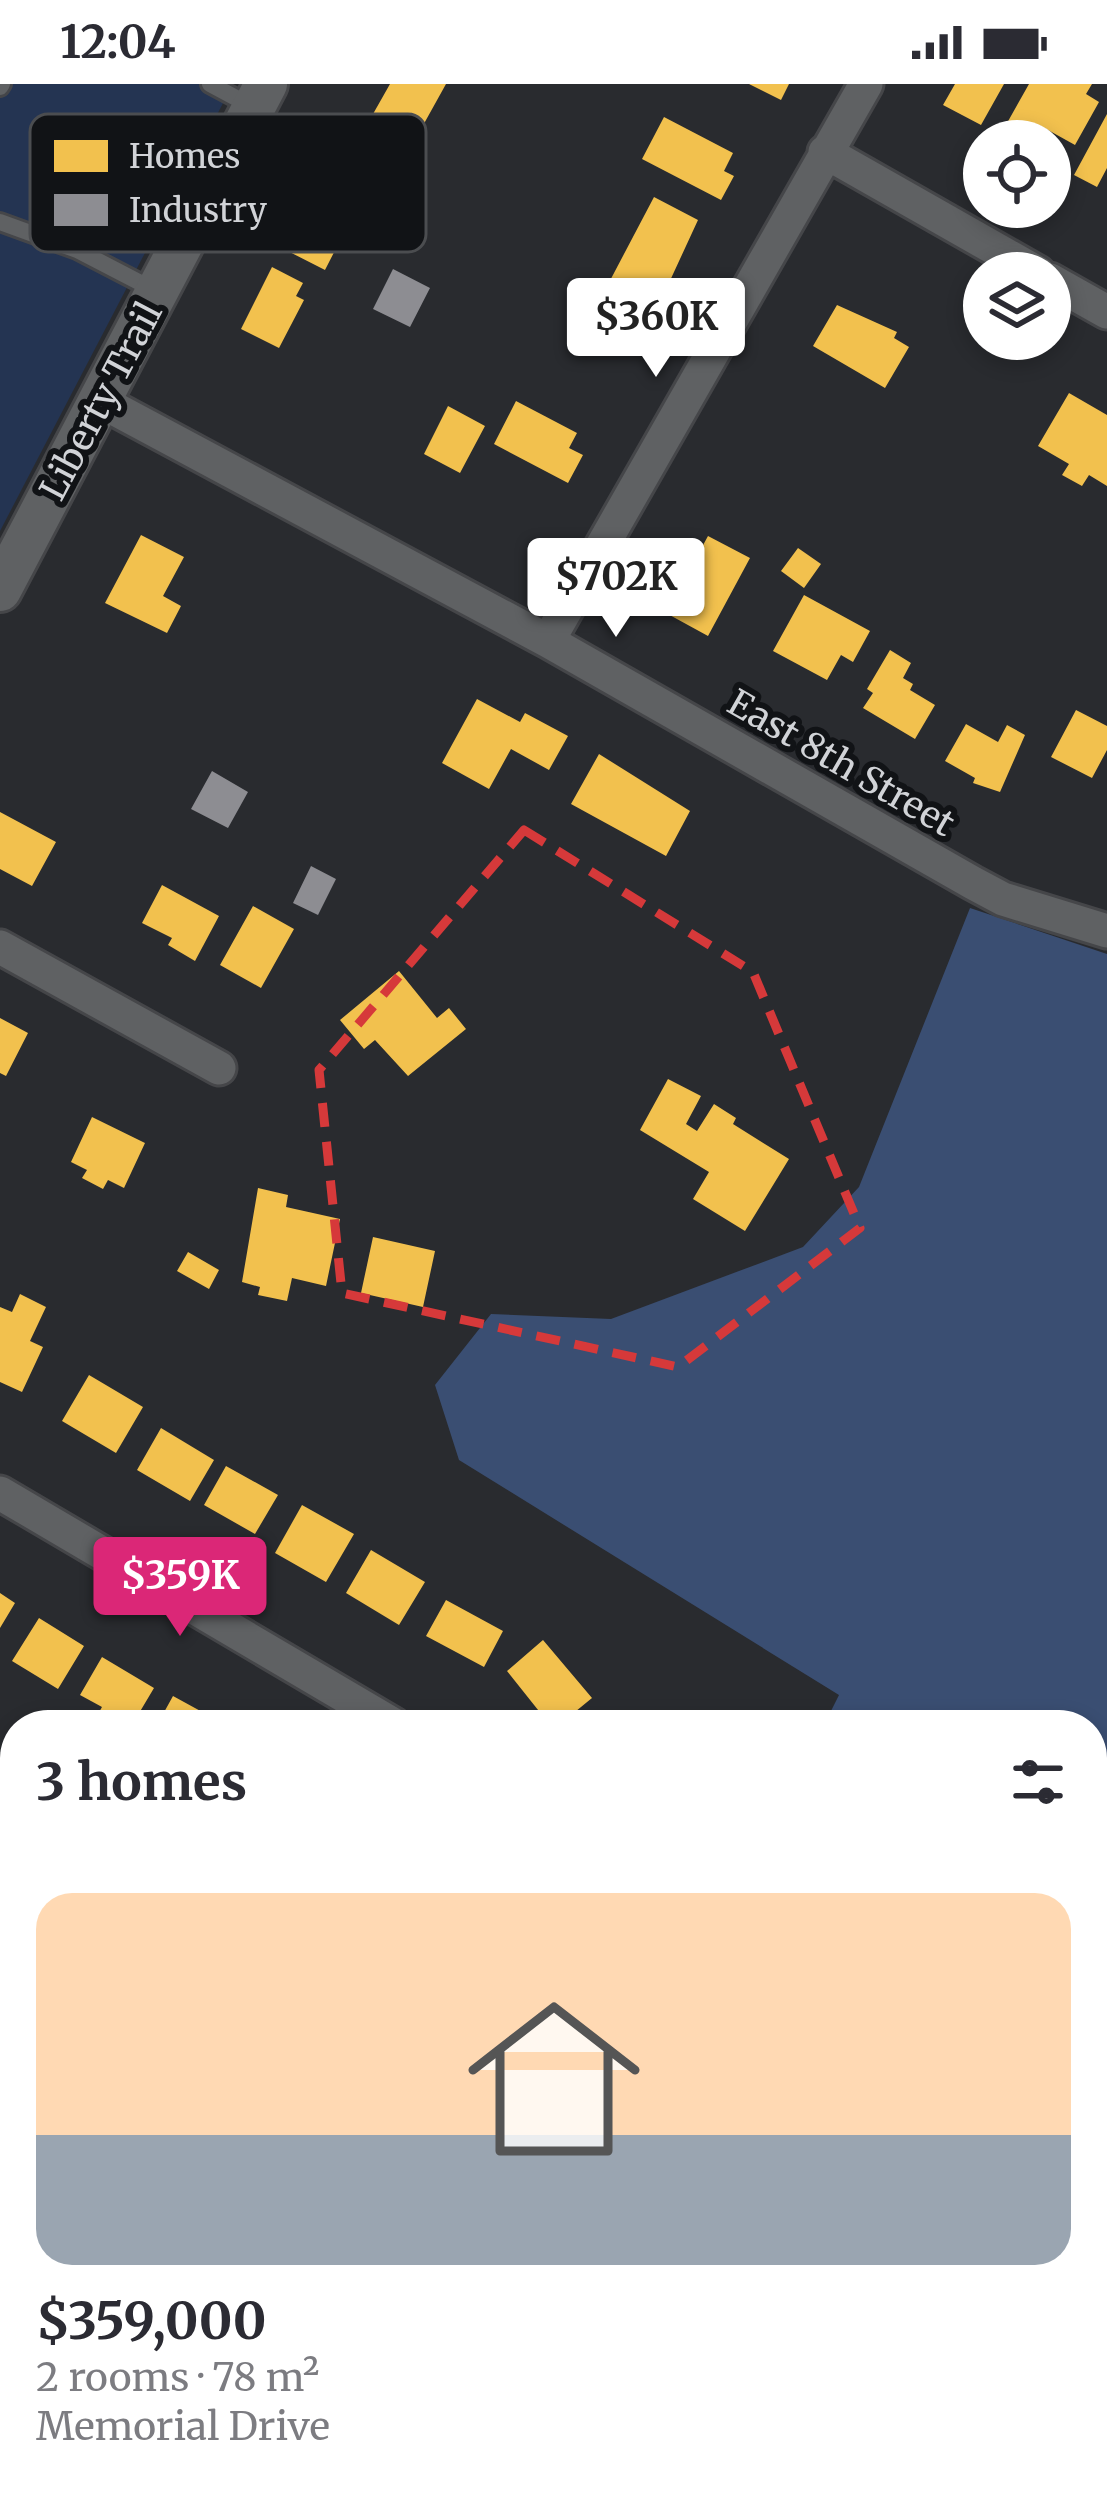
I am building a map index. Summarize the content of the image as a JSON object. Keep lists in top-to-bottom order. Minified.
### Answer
{"streets":{"street":["Liberty Trail","East 8th Street"]},"crossings":[["Liberty Trail","East 8th Street"]],"legend":["Homes","Industry"],"page":{"status":"12:04","price":["$360K","$702K","$359K"],"heading":"3 homes","list":[{"name":"$359,000","note":"2 rooms · 78 m² · Memorial Drive"}]}}
